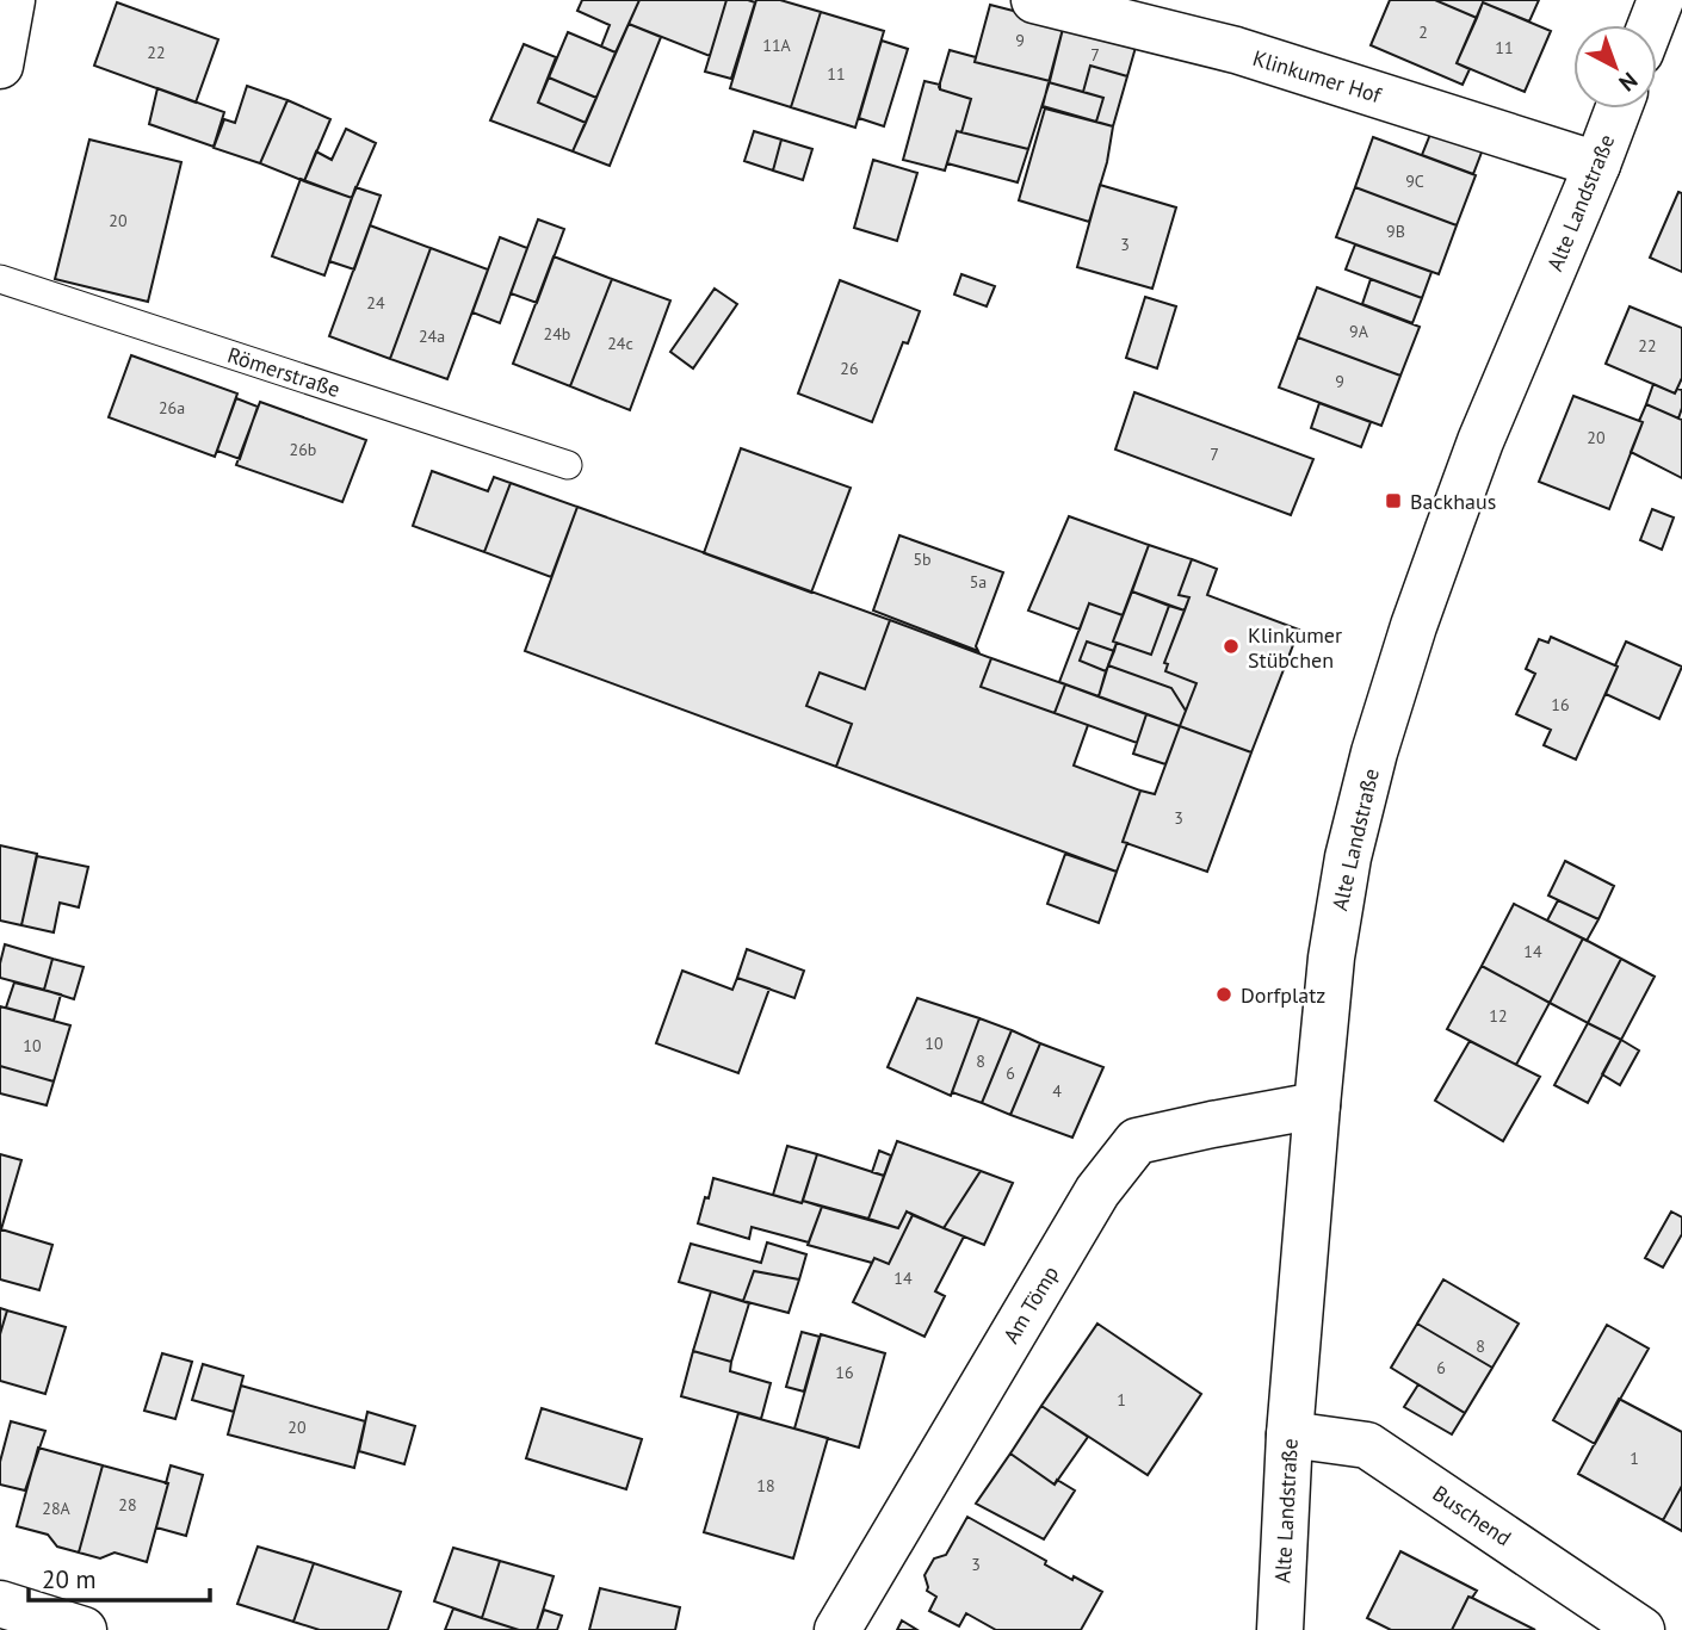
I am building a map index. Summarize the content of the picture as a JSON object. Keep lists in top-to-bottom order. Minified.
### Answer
{"streets":{"street":["Klinkumer Hof","Alte Landstraße","Am Tömp","Buschend"],"lane":["Römerstraße"]},"crossings":[["Klinkumer Hof","Alte Landstraße"],["Alte Landstraße","Am Tömp"],["Alte Landstraße","Buschend"]],"places":{"transit":["Backhaus"],"other":["Klinkumer Stübchen","Dorfplatz"]},"house_numbers":["2","9","11A","11","22","7","11","9C","20","9B","3","24","9A","24b","24a","24c","22","26","9","26a","20","26b","7","5b","5a","16","3","14","12","10","10","8","6","4","14","8","6","16","1","20","1","18","28","28A","3"],"scale_bar":"20 m","north":"bottom right"}
